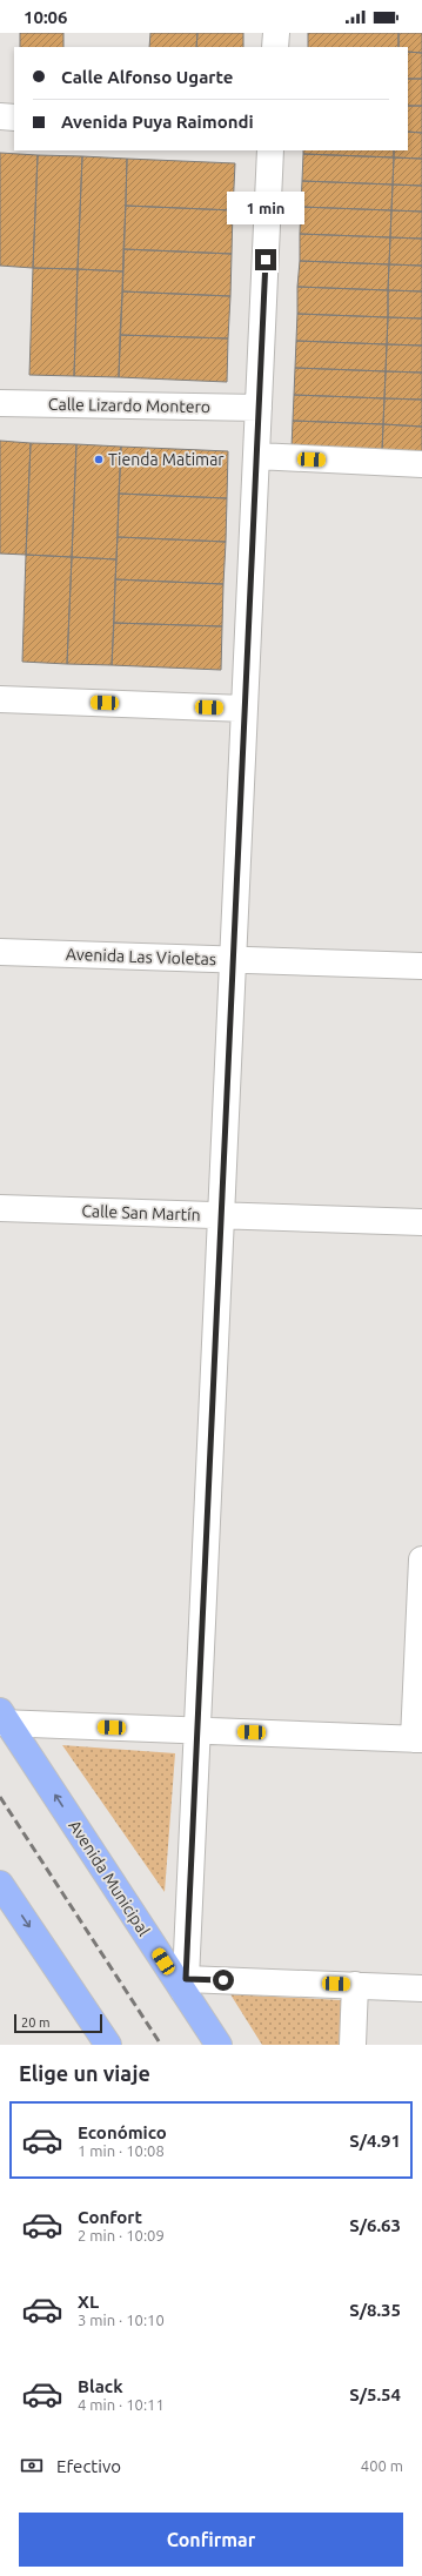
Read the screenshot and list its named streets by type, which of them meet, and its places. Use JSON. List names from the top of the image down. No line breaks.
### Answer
{"streets":{"main road":["Avenida Municipal"],"street":["Calle Lizardo Montero","Avenida Las Violetas","Calle San Martín"]},"places":["Tienda Matimar"],"scale_bar":"20 m","page":{"status":"10:06","banner":["Calle Alfonso Ugarte","Avenida Puya Raimondi"],"bubble":"1 min","scale":"20 m","heading":"Elige un viaje","list":[{"name":"Económico","note":"1 min · 10:08","value":"S/4.91"},{"name":"Confort","note":"2 min · 10:09","value":"S/6.63"},{"name":"XL","note":"3 min · 10:10","value":"S/8.35"},{"name":"Black","note":"4 min · 10:11","value":"S/5.54"}],"pay":["Efectivo","400 m"],"buttons":"Confirmar"}}
